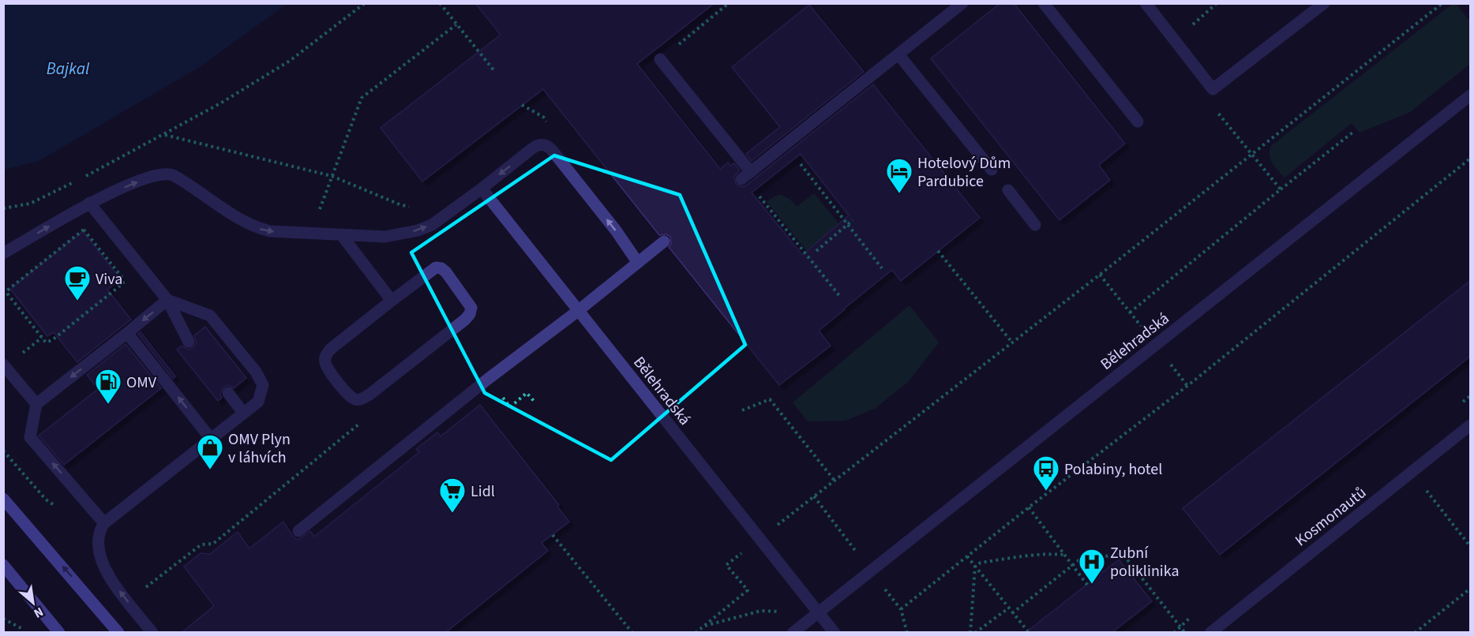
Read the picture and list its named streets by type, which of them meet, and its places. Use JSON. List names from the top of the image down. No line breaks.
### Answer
{"streets":{"street":["Bělehradská","Kosmonautů"]},"water":["Bajkal"],"places":{"hotel":["Hotelový Dům Pardubice"],"cafe":["Viva"],"fuel station":["OMV"],"shop":["OMV Plyn v láhvích"],"bus stop":["Polabiny, hotel"],"supermarket":["Lidl"],"hospital":["Zubní poliklinika"]},"north":"bottom right"}
